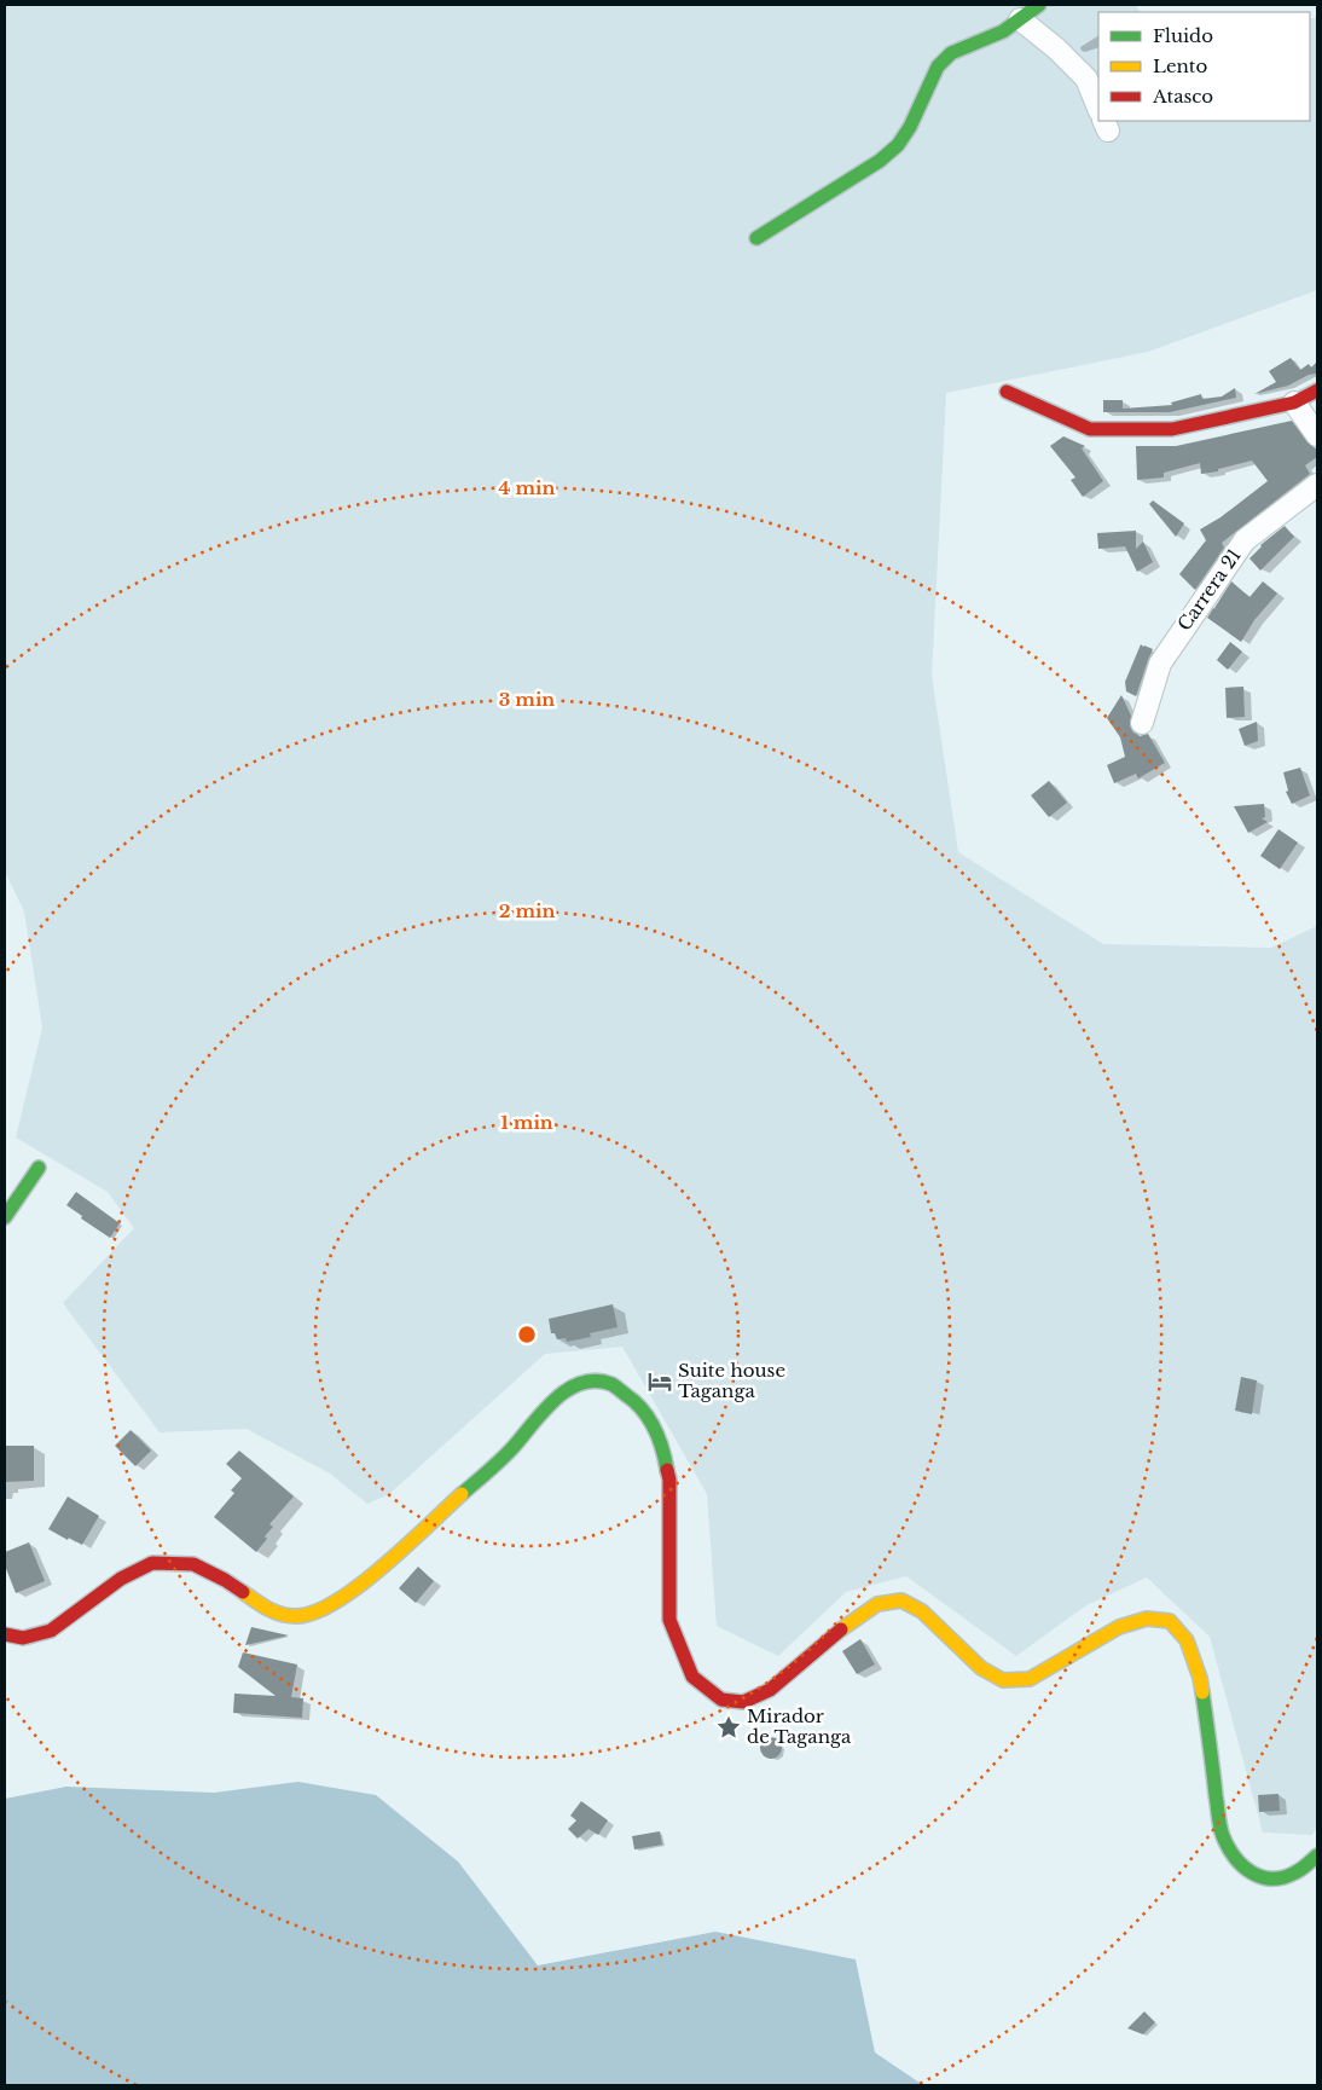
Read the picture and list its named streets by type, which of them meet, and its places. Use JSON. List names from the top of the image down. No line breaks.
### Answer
{"streets":{"street":["Carrera 21"]},"places":{"hotel":["Suite house Taganga"],"place":["Mirador de Taganga"]},"legend":["Fluido","Lento","Atasco"],"rings":["4 min","3 min","2 min","1 min"]}
